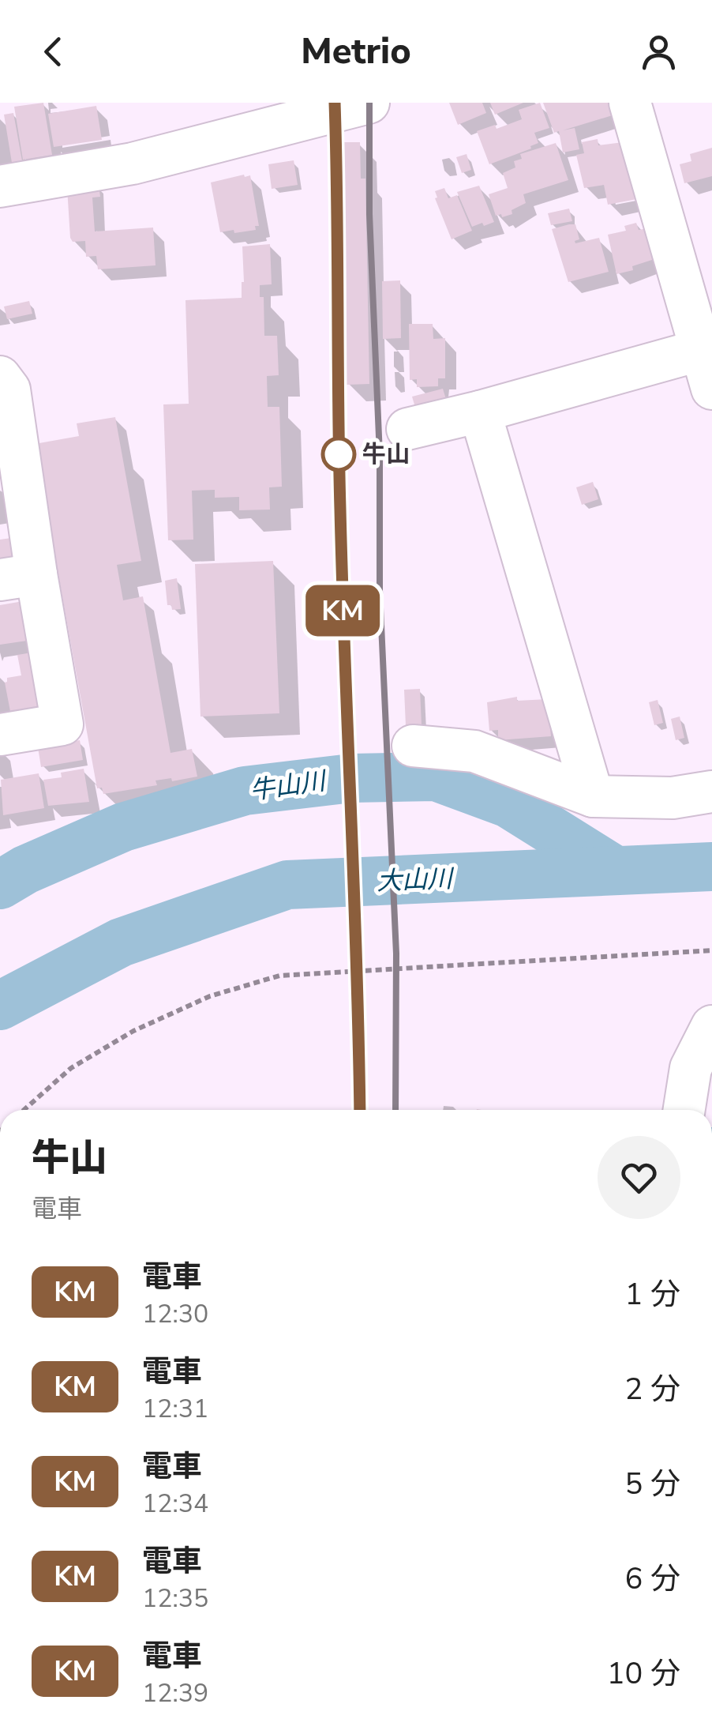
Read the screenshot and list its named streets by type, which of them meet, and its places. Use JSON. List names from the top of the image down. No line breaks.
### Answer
{"water":["牛山川","大山川"],"places":["牛山"],"page":{"header":"Metrio","on_map":"KM","heading":["牛山","電車"],"list":[{"mark":"KM","name":"電車","note":"12:30","value":"1 分"},{"mark":"KM","name":"電車","note":"12:31","value":"2 分"},{"mark":"KM","name":"電車","note":"12:34","value":"5 分"},{"mark":"KM","name":"電車","note":"12:35","value":"6 分"},{"mark":"KM","name":"電車","note":"12:39","value":"10 分"}]}}
